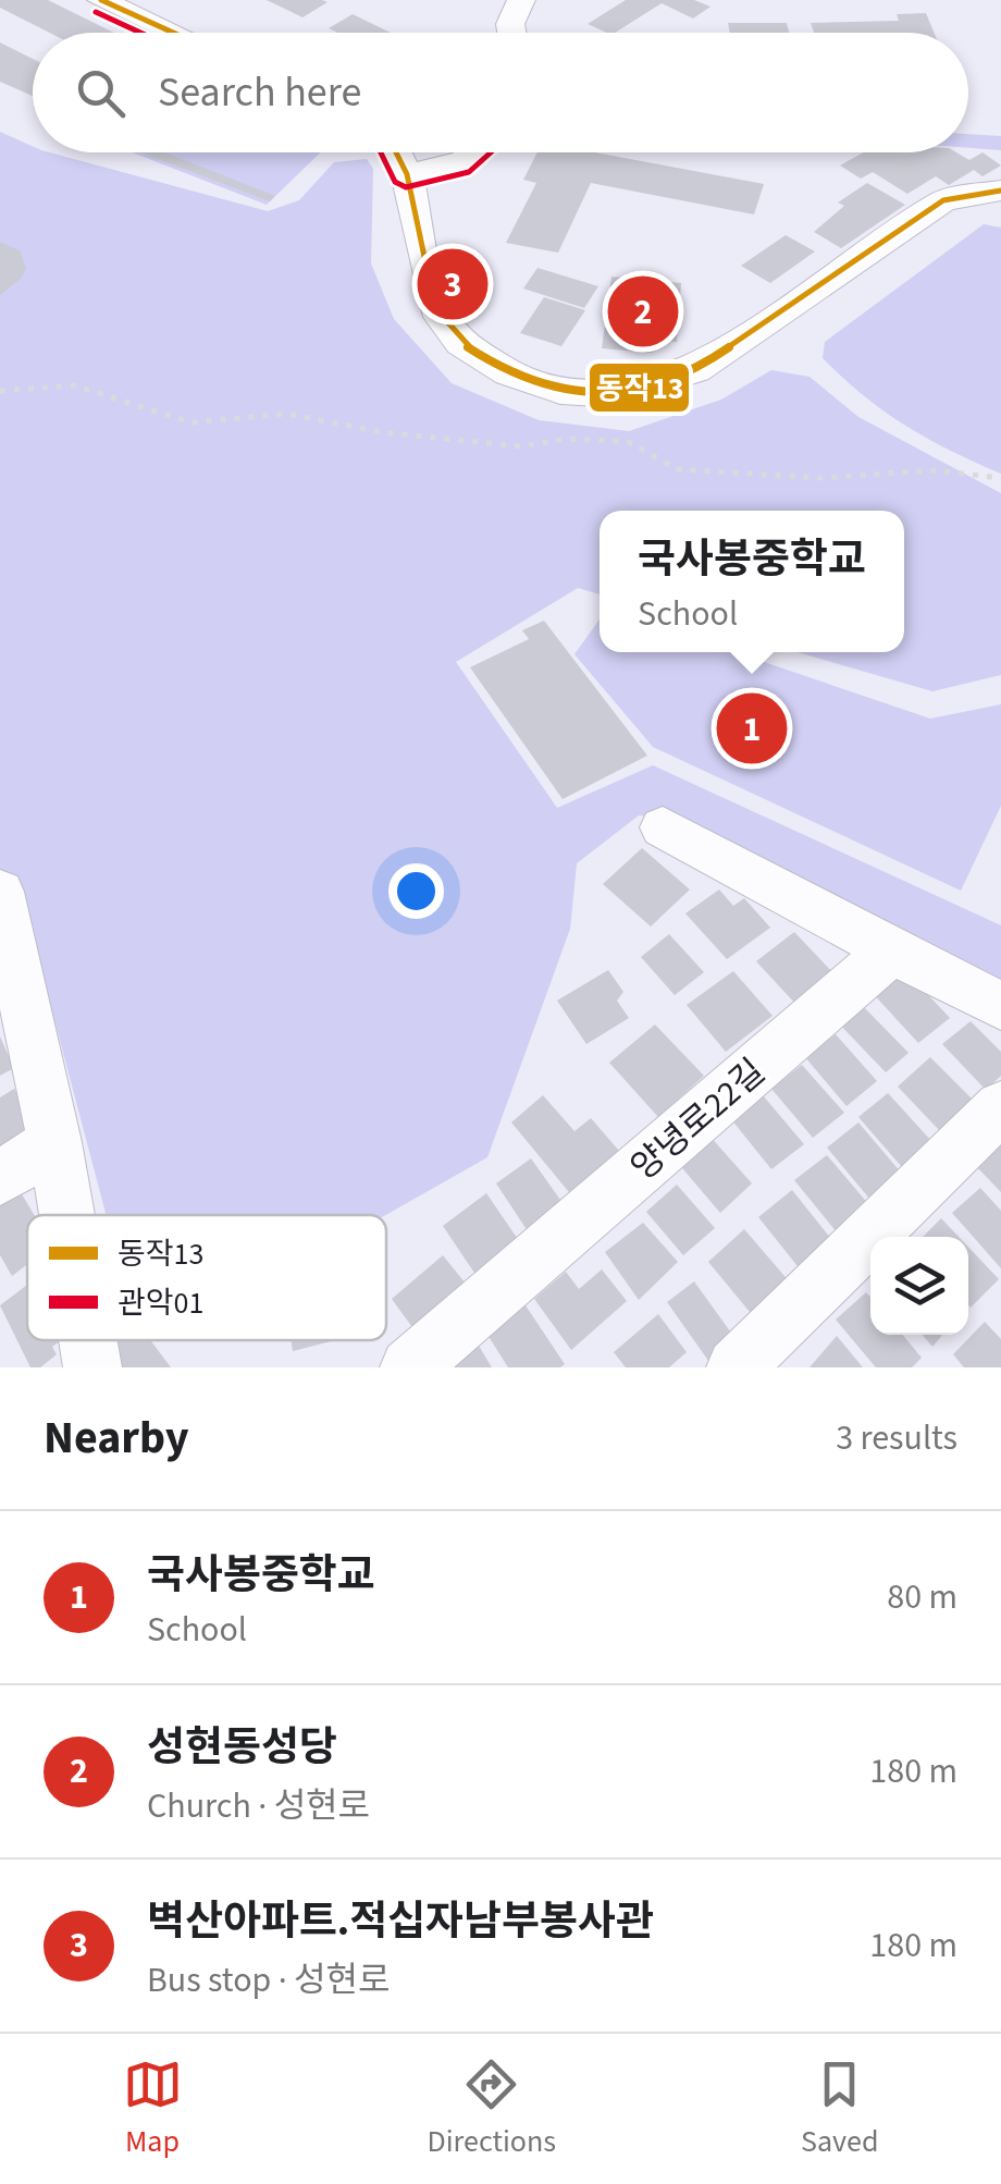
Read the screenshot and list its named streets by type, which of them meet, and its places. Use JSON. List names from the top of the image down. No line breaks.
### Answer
{"streets":{"street":["양녕로22길"]},"lines":["transit line 동작13","transit line 관악01"],"legend":["동작13","관악01"],"page":{"search":"Search here","pins":["3","2","1"],"popup":["국사봉중학교","School"],"heading":["Nearby","3 results"],"list":[{"mark":"1","name":"국사봉중학교","note":"School","value":"80 m"},{"mark":"2","name":"성현동성당","note":"Church · 성현로","value":"180 m"},{"mark":"3","name":"벽산아파트.적십자남부봉사관","note":"Bus stop · 성현로","value":"180 m"}],"nav":["Map","Directions","Saved"]}}
